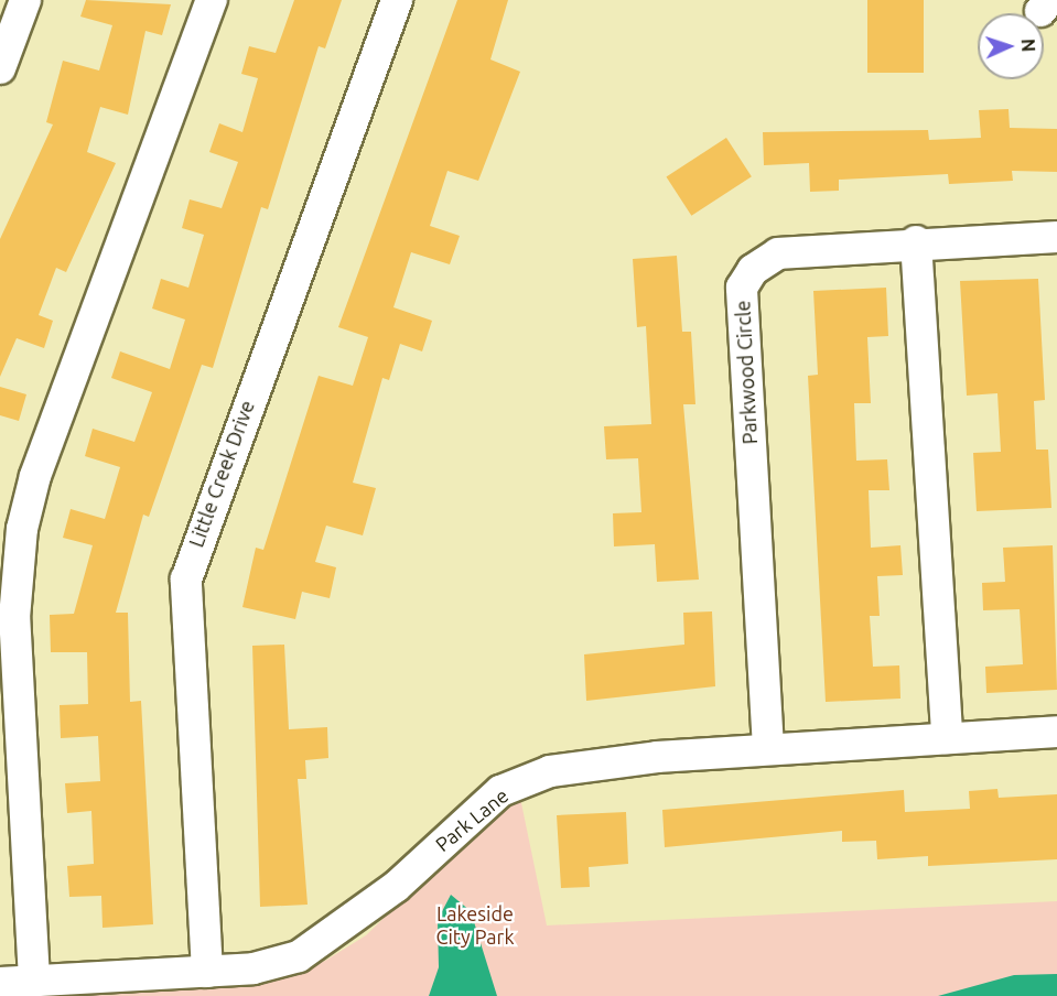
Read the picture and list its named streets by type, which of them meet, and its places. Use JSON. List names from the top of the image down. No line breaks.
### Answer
{"streets":{"street":["Parkwood Circle","Little Creek Drive","Park Lane"]},"crossings":[["Parkwood Circle","Park Lane"],["Little Creek Drive","Park Lane"]],"parks":["Lakeside City Park"],"north":"right"}
